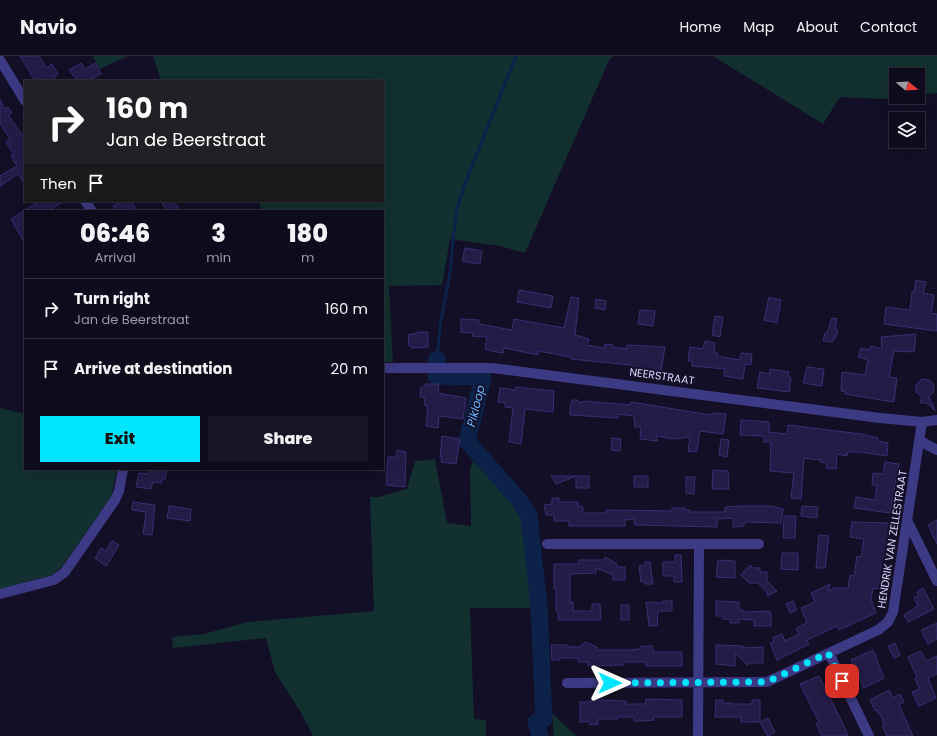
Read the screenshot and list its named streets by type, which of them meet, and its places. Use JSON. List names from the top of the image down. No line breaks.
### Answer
{"streets":{"street":["NEERSTRAAT","HENDRIK VAN ZELLESTRAAT"]},"crossings":[["NEERSTRAAT","HENDRIK VAN ZELLESTRAAT"]],"water":["Pikloop"],"north":"right","page":{"header":"Navio","nav":["Home","Map","About","Contact"],"turn":["160 m","Jan de Beerstraat"],"then":"Then","eta":["06:46","Arrival","3","min","180","m"],"list":[{"name":"Turn right","note":"Jan de Beerstraat","value":"160 m"},{"name":"Arrive at destination","value":"20 m"}],"buttons":["Exit","Share"]}}
